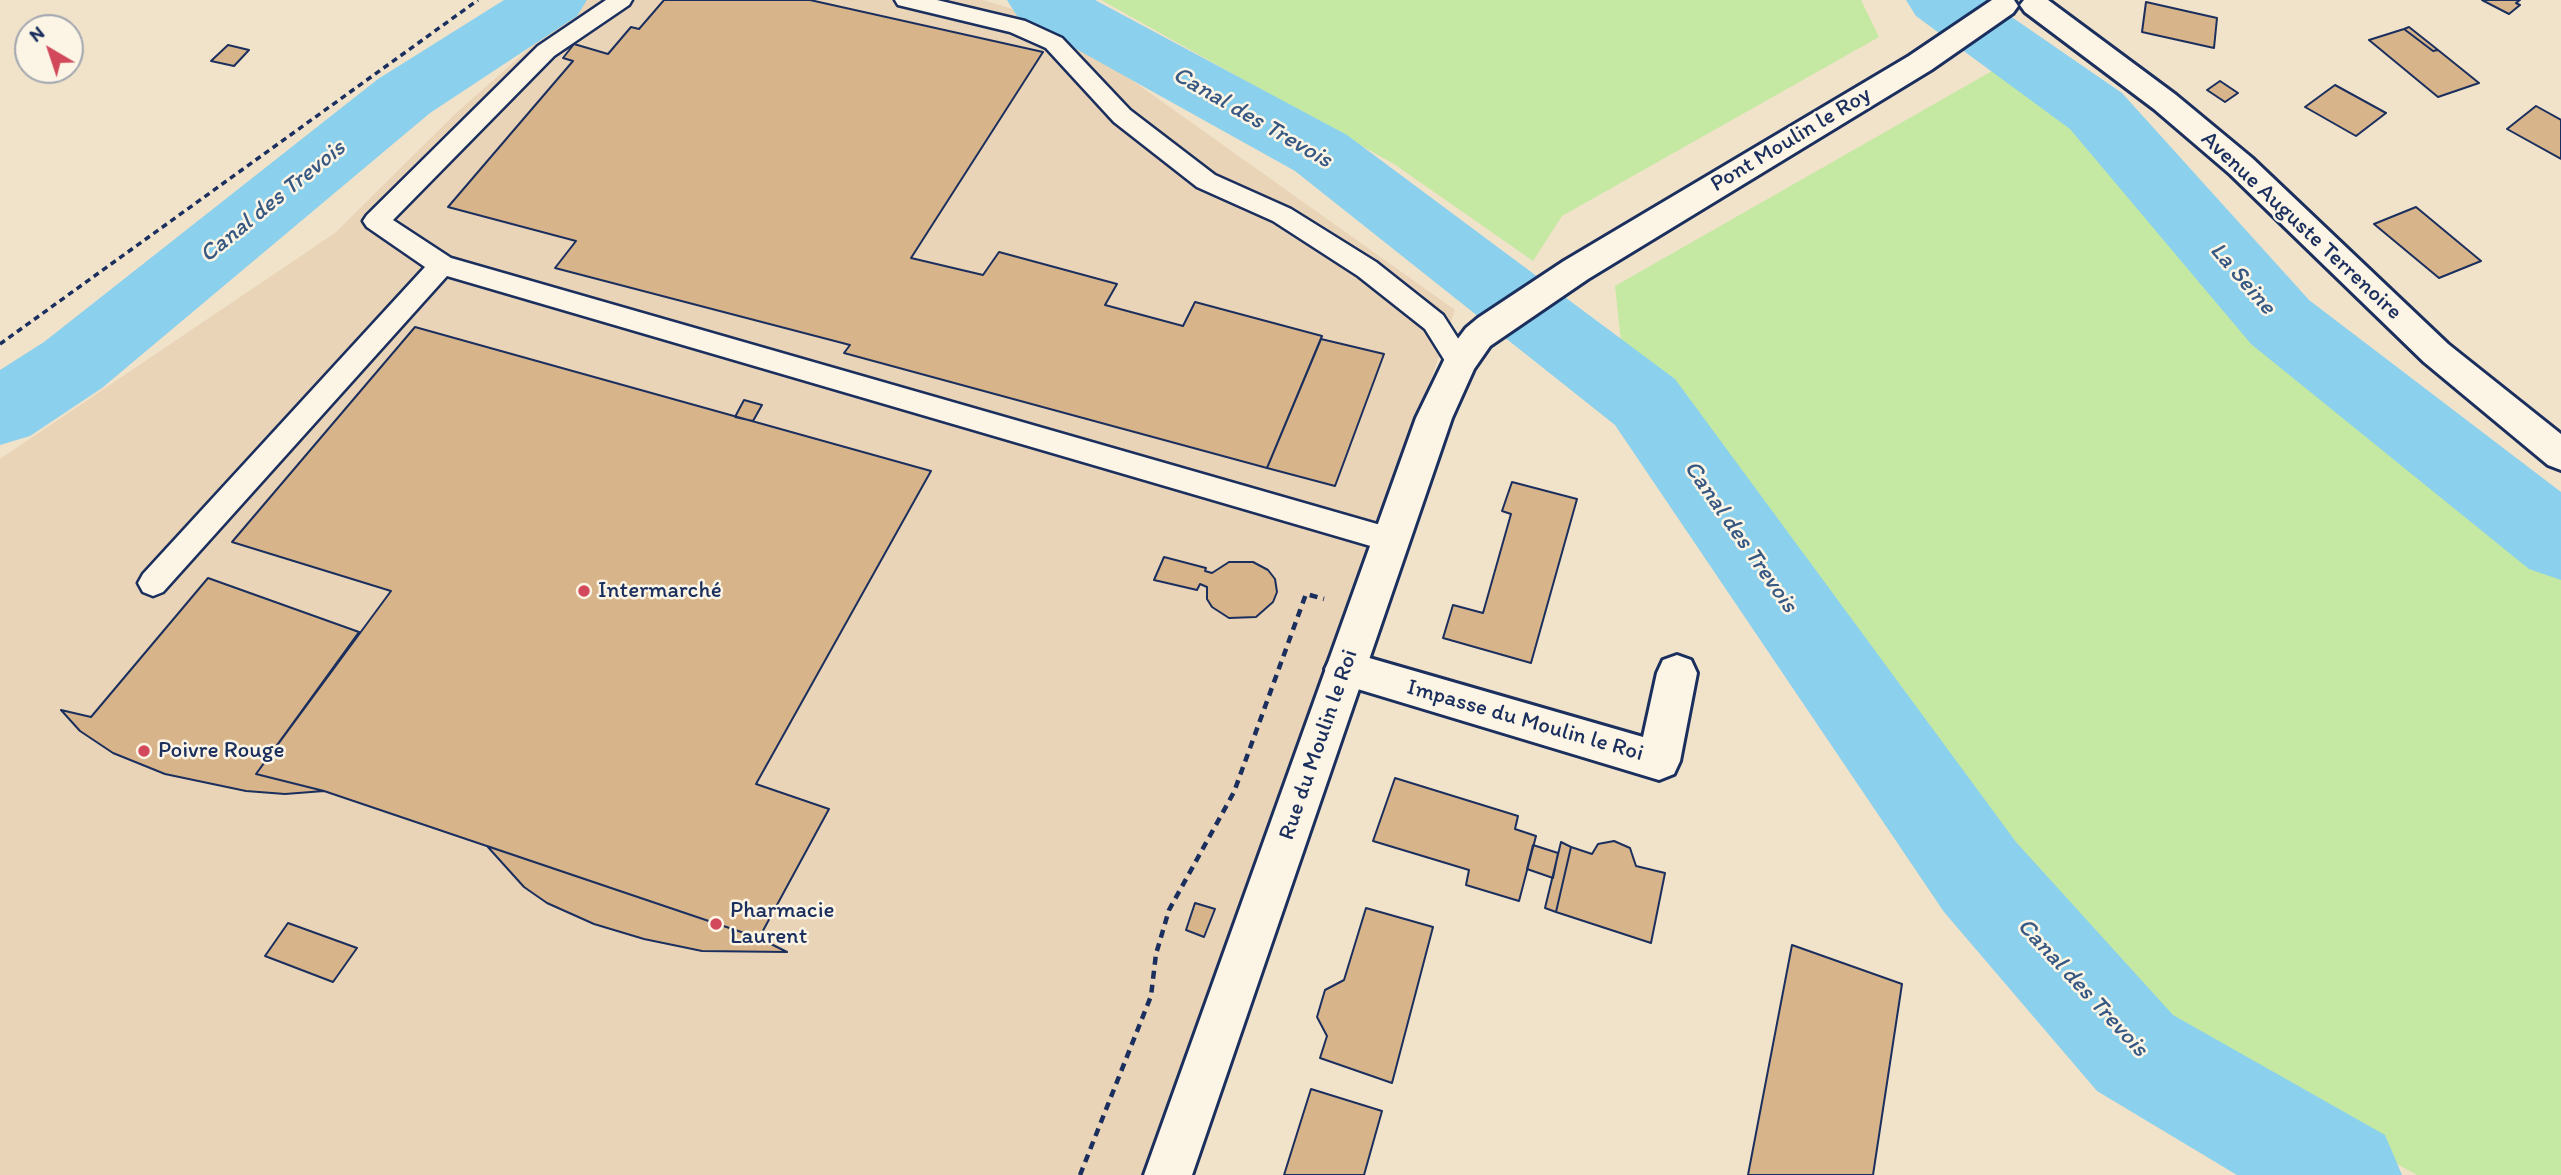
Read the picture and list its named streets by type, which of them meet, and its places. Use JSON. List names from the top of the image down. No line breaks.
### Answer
{"streets":{"street":["Pont Moulin le Roy","Avenue Auguste Terrenoire","Impasse du Moulin le Roi","Rue du Moulin le Roi"]},"crossings":[["Pont Moulin le Roy","Rue du Moulin le Roi"],["Impasse du Moulin le Roi","Rue du Moulin le Roi"]],"water":["Canal des Trevois","La Seine"],"places":["Intermarché","Poivre Rouge","Pharmacie Laurent"],"north":"top left"}
